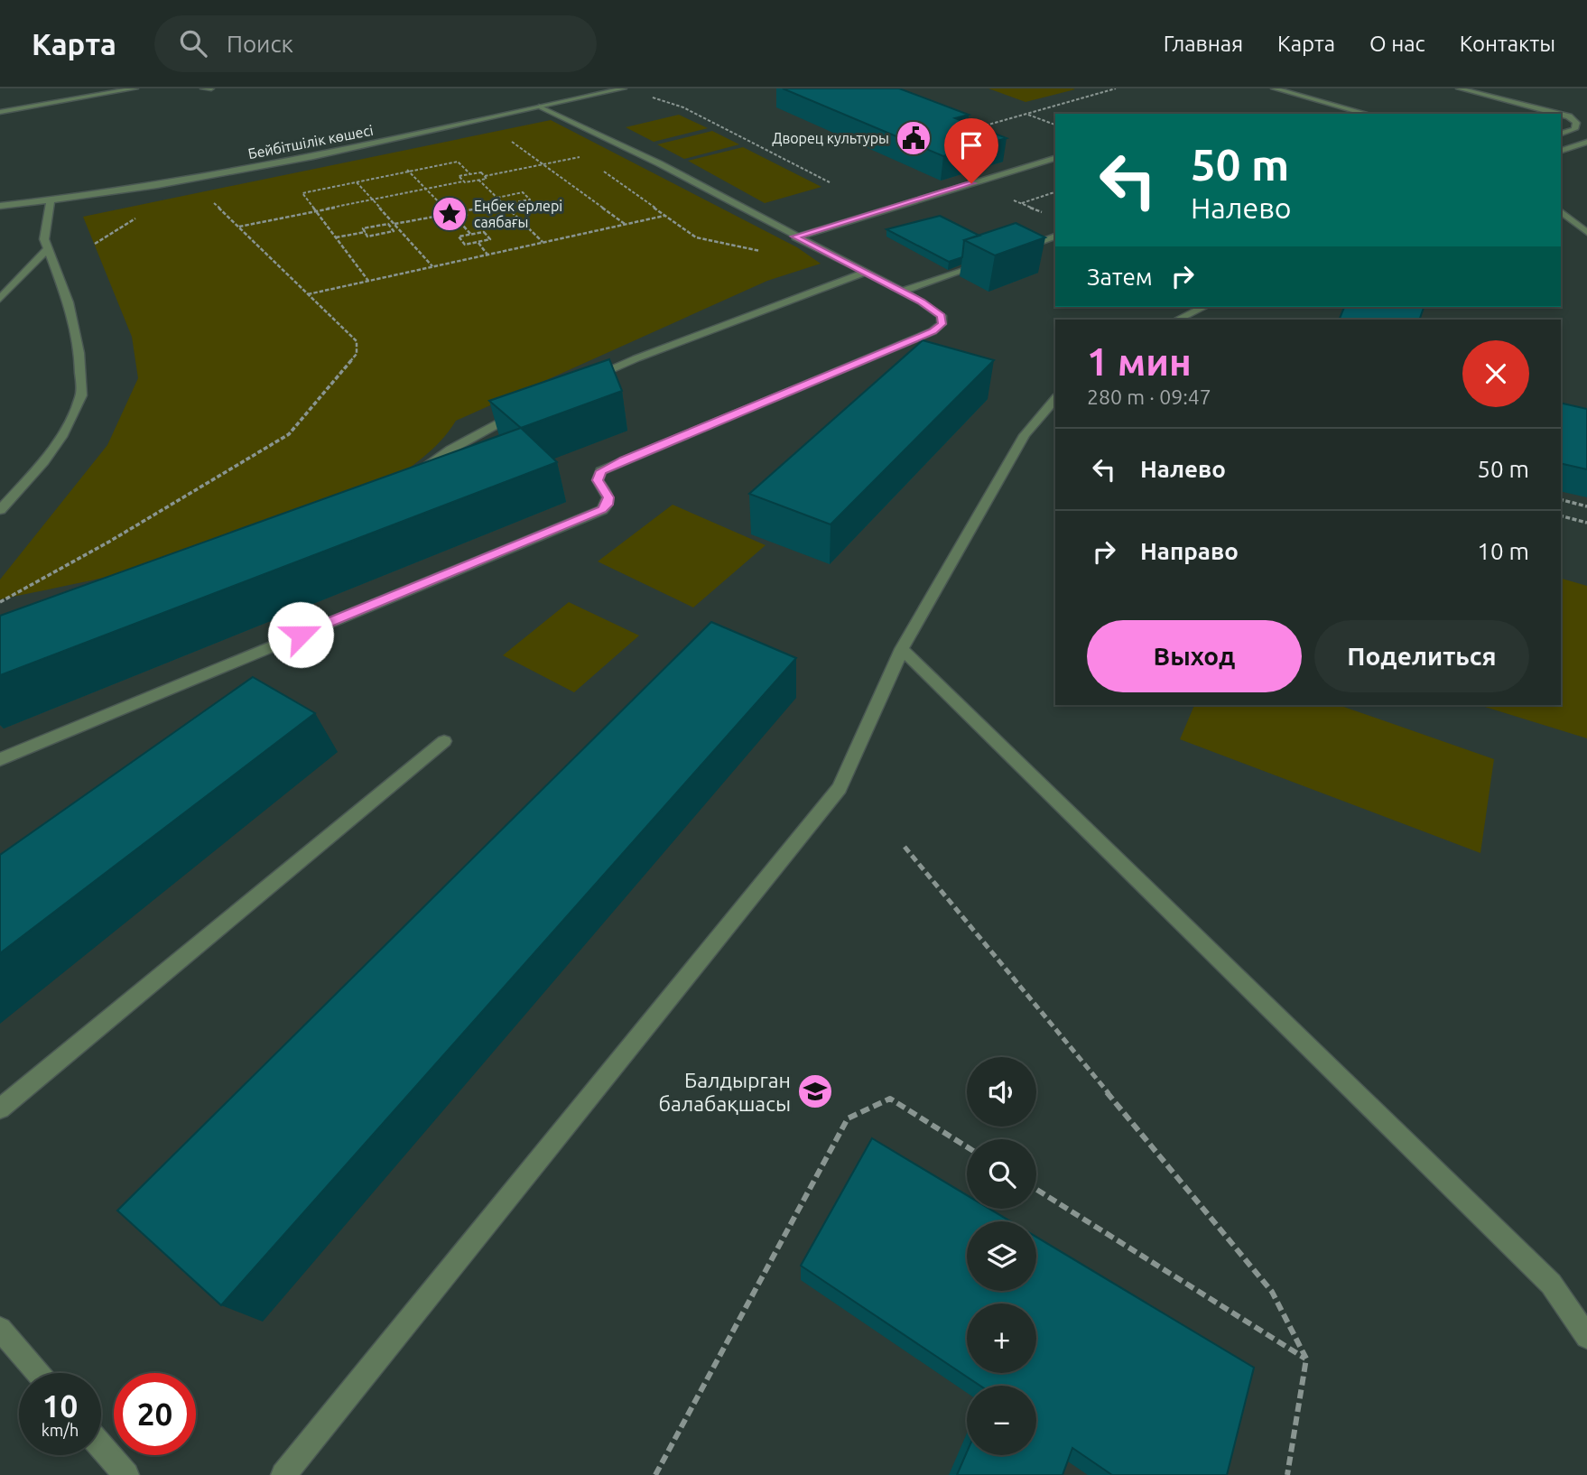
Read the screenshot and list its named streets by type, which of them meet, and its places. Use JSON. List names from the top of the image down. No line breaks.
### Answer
{"streets":{"street":["Бейбітшілік көшесі"]},"places":{"public building":["Дворец культуры"],"place":["Еңбек ерлері саябағы"],"school or university":["Балдырган балабақшасы"]},"page":{"header":"Карта","search":"Поиск","nav":["Главная","Карта","О нас","Контакты"],"turn":["50 m","Налево"],"then":"Затем","heading":["1 мин","280 m · 09:47"],"list":[{"name":"Налево","value":"50 m"},{"name":"Направо","value":"10 m"}],"buttons":["Выход","Поделиться"],"map_buttons":["+","−"],"speed":"10 km/h","limit":"20"}}
